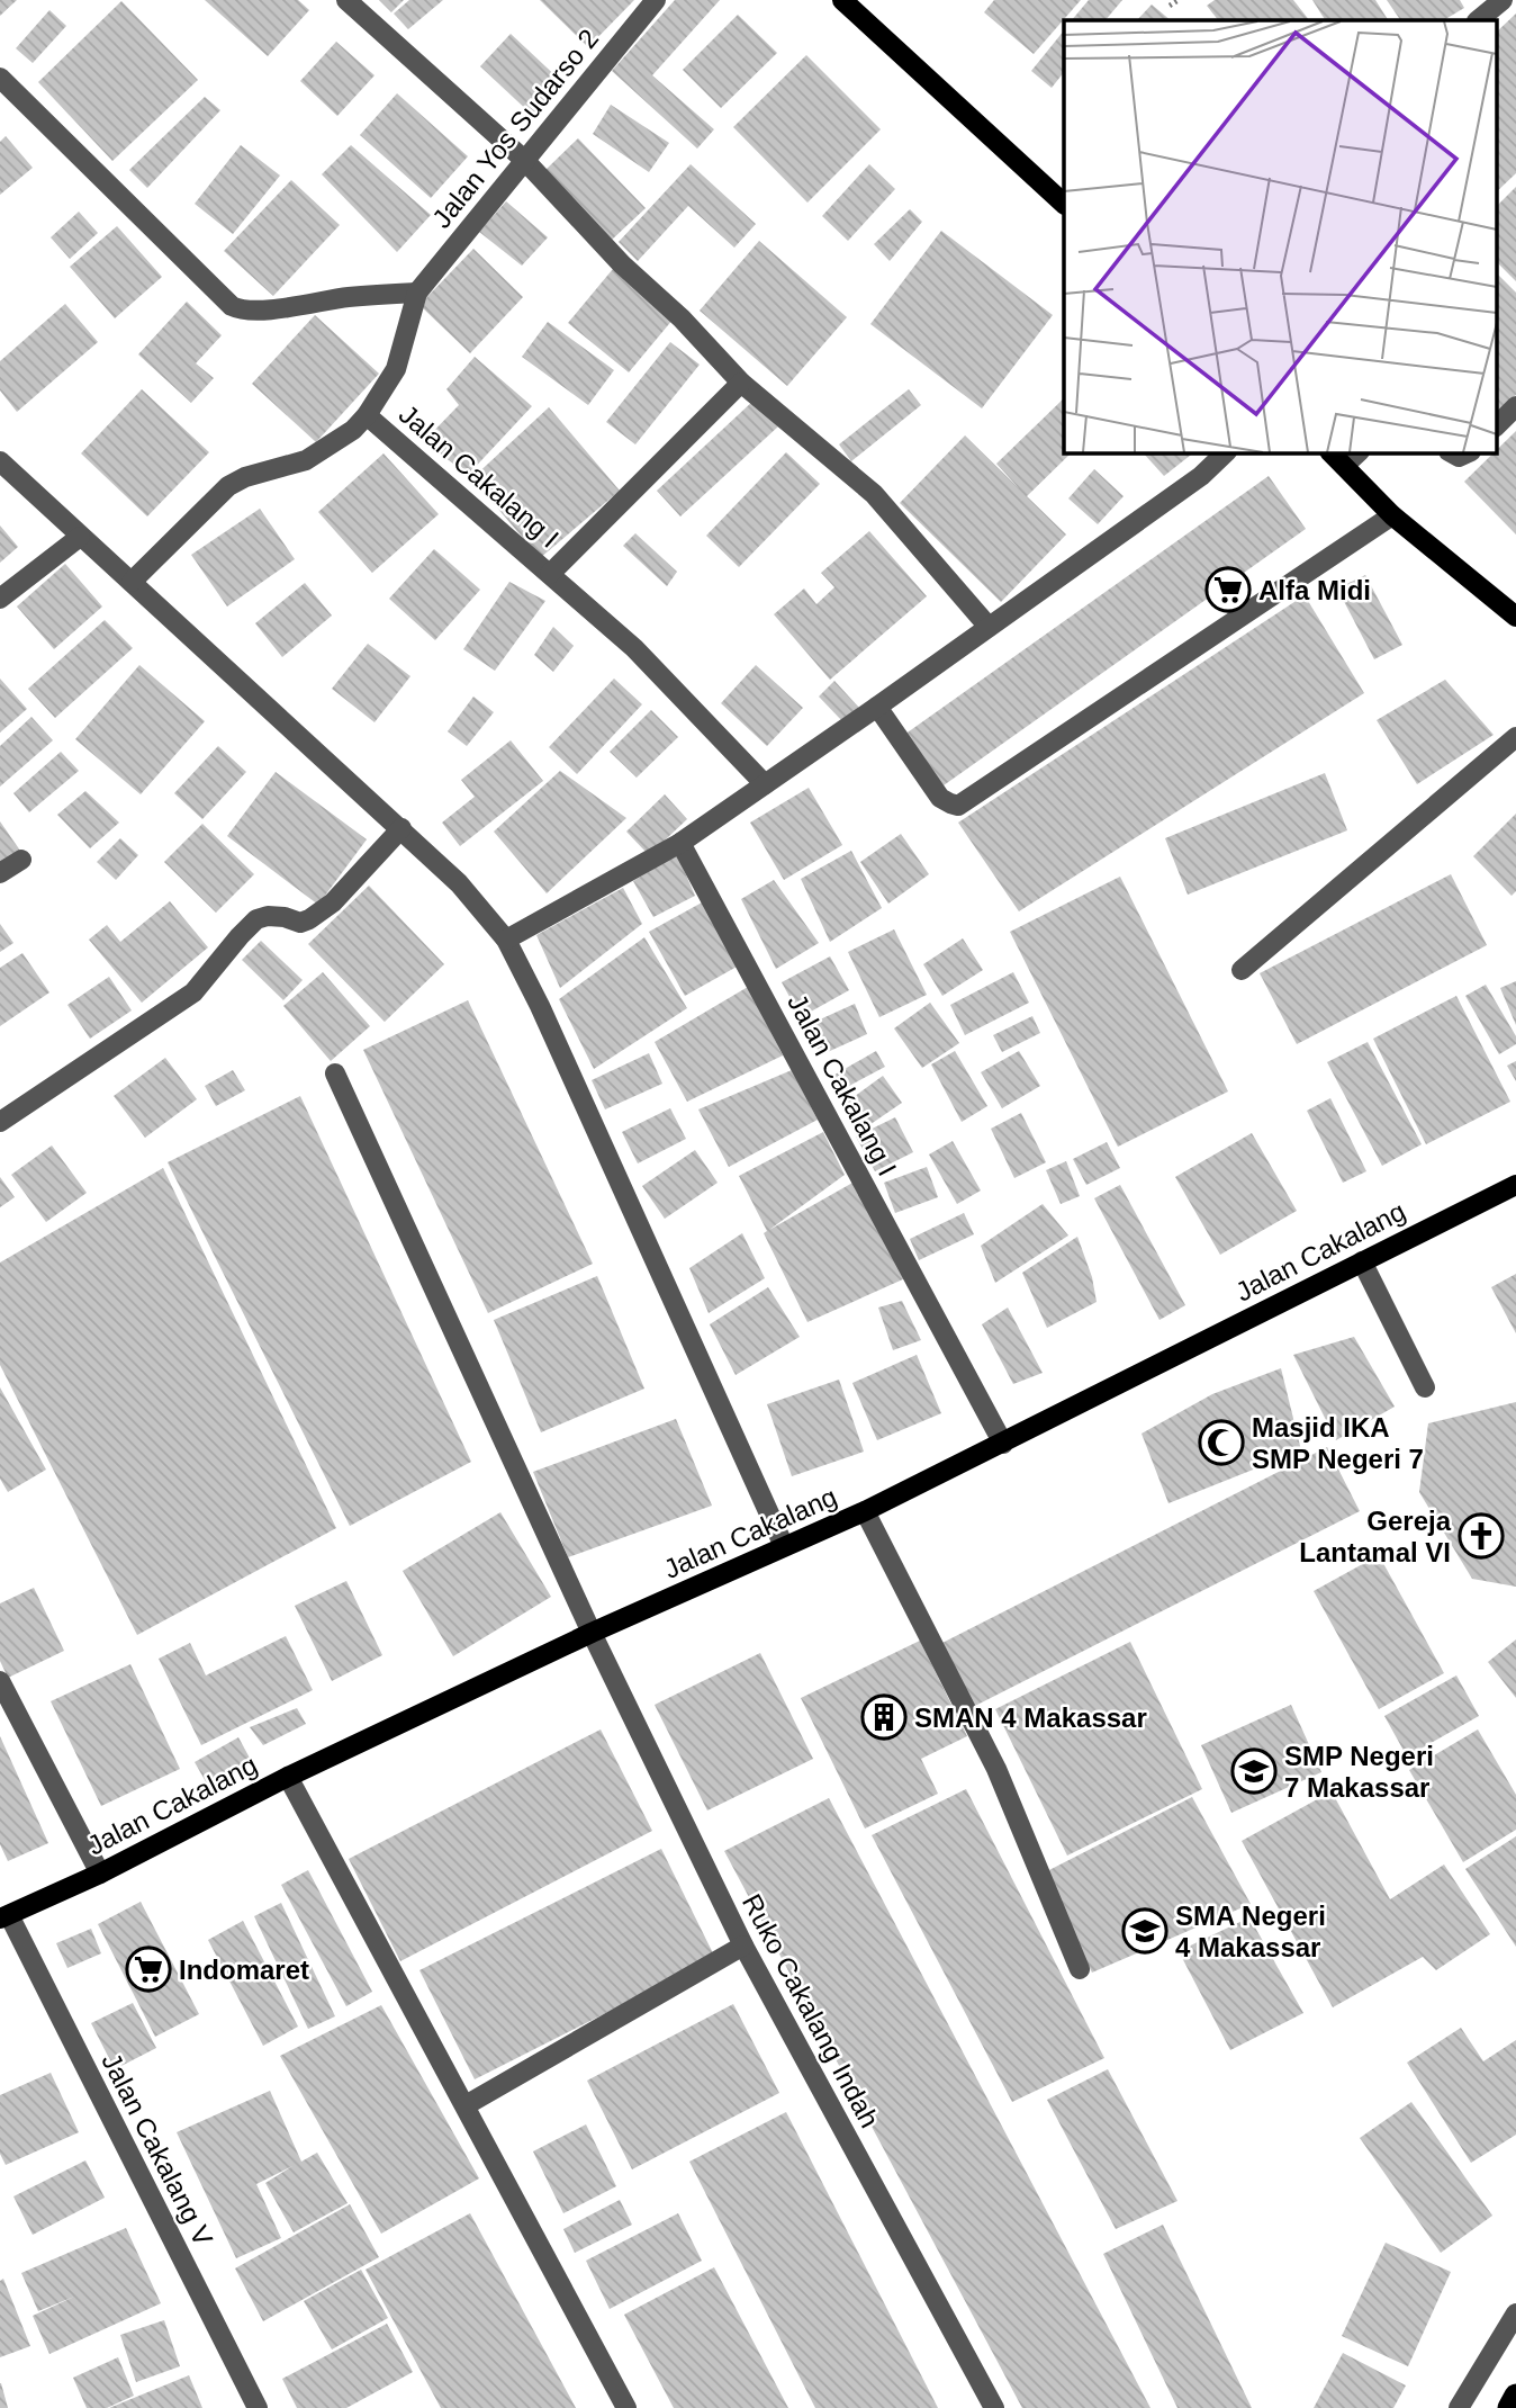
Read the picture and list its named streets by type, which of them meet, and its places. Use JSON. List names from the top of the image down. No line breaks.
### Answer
{"streets":{"main road":["Jalan Cakalang"],"street":["Jalan Yos Sudarso 2","Jalan Cakalang I","Ruko Cakalang Indah","Jalan Cakalang V"]},"crossings":[["Jalan Cakalang I","Jalan Cakalang"],["Jalan Cakalang","Ruko Cakalang Indah"],["Jalan Cakalang","Jalan Cakalang V"]],"places":{"supermarket":["Alfa Midi","Indomaret"],"mosque":["Masjid IKA SMP Negeri 7"],"church":["Gereja Lantamal VI"],"building":["SMAN 4 Makassar"],"school or university":["SMP Negeri 7 Makassar","SMA Negeri 4 Makassar"]}}
